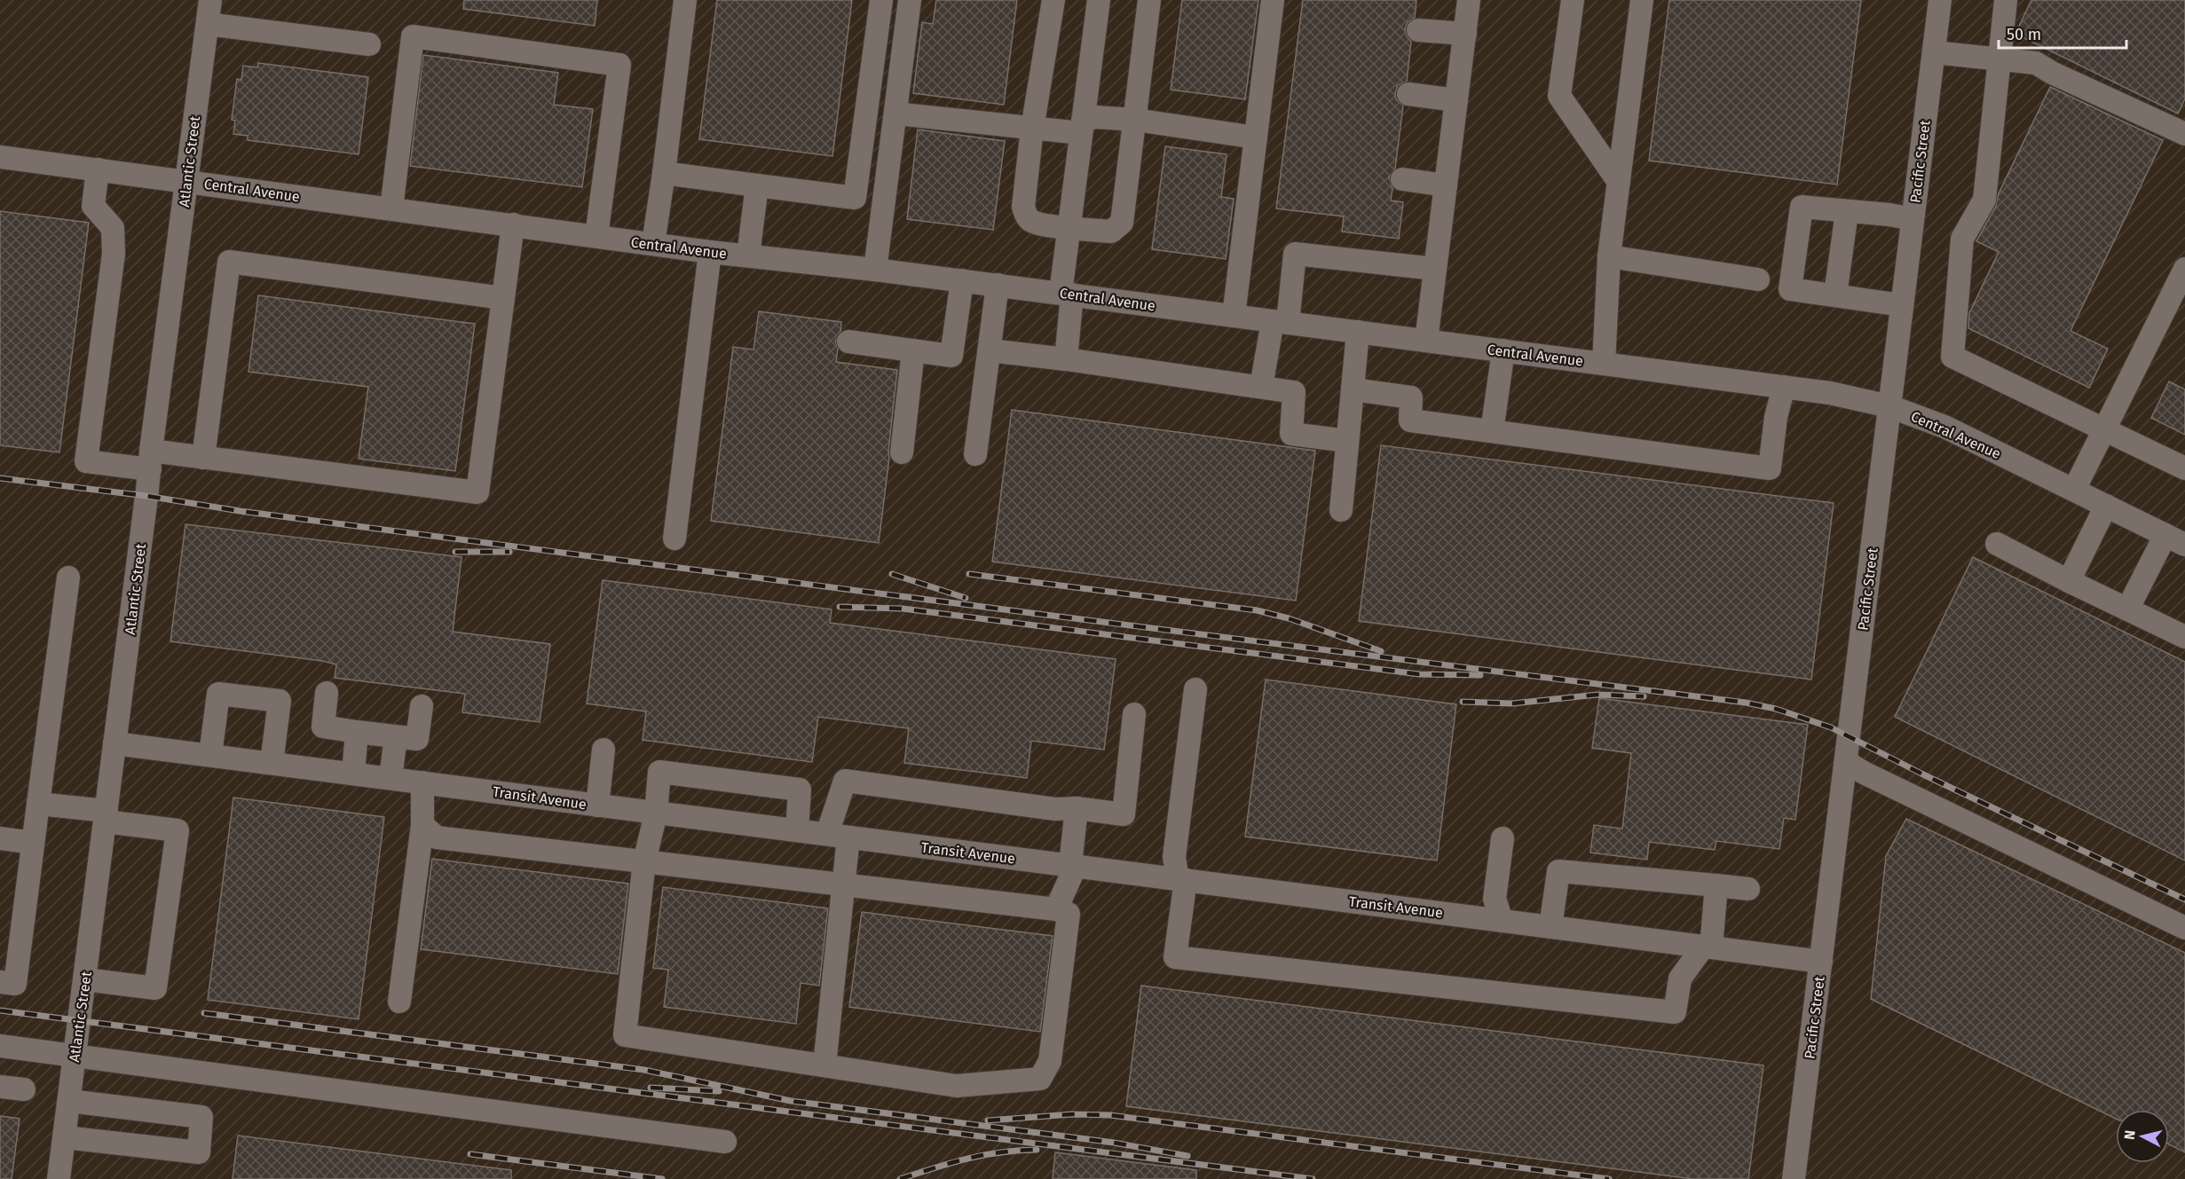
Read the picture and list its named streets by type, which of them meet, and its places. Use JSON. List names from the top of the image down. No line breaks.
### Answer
{"streets":{"street":["Atlantic Street","Pacific Street","Central Avenue","Transit Avenue"]},"crossings":[["Atlantic Street","Central Avenue"],["Atlantic Street","Transit Avenue"],["Pacific Street","Central Avenue"],["Pacific Street","Transit Avenue"]],"scale_bar":"50 m","north":"left"}
